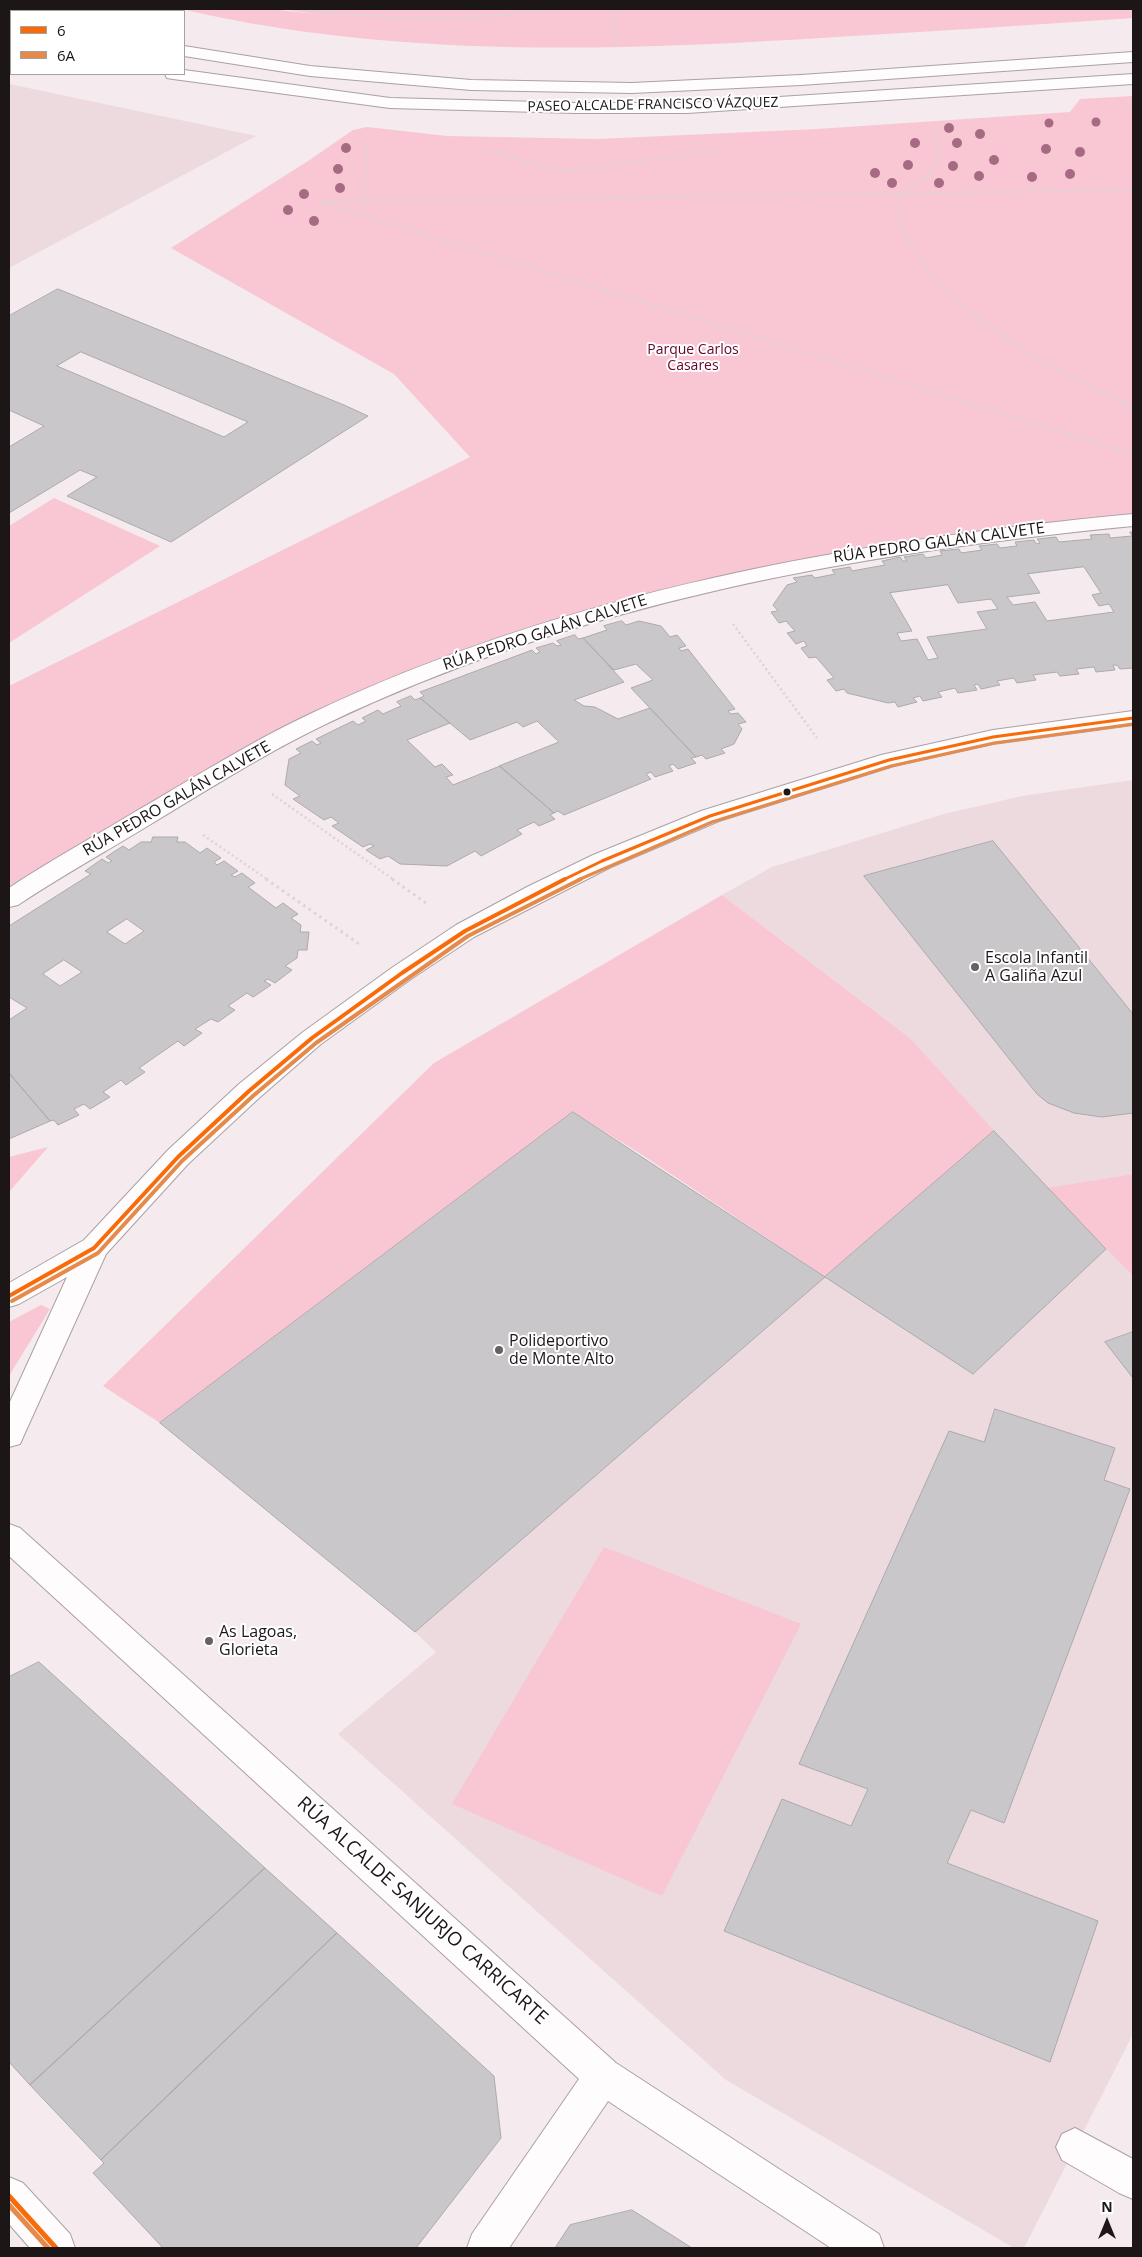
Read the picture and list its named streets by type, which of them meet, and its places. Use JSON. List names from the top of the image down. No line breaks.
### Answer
{"streets":{"street":["PASEO ALCALDE FRANCISCO VÁZQUEZ","RÚA PEDRO GALÁN CALVETE","RÚA ALCALDE SANJURJO CARRICARTE"]},"parks":["Parque Carlos Casares"],"places":["Escola Infantil A Galiña Azul","Polideportivo de Monte Alto","As Lagoas, Glorieta"],"lines":["transit line 6","transit line 6A"],"legend":["6","6A"],"north":"top"}
